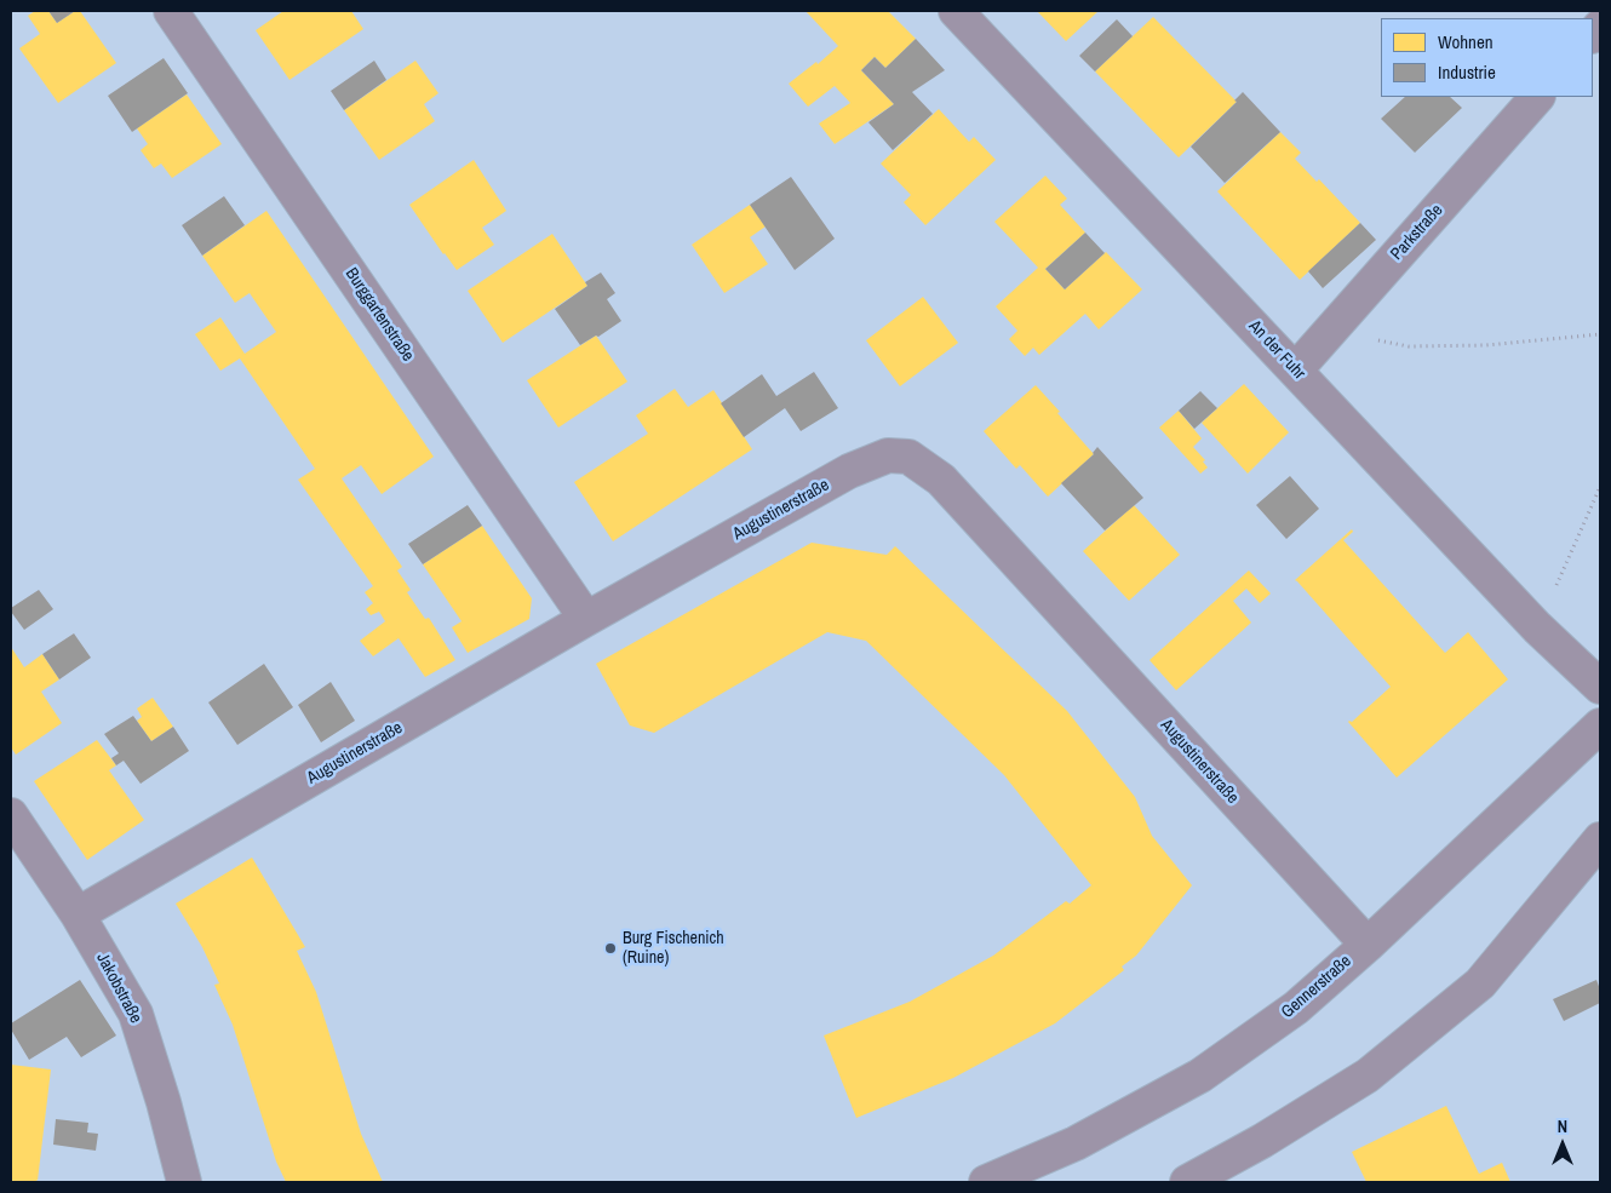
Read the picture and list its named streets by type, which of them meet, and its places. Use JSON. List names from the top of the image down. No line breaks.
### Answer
{"streets":{"street":["Parkstraße","Burggartenstraße","An der Fuhr","Augustinerstraße","Gennerstraße","Jakobstraße"]},"crossings":[["Parkstraße","An der Fuhr"],["Burggartenstraße","Augustinerstraße"],["Augustinerstraße","Gennerstraße"],["Augustinerstraße","Jakobstraße"]],"places":["Burg Fischenich (Ruine)"],"legend":["Wohnen","Industrie"],"north":"top"}
